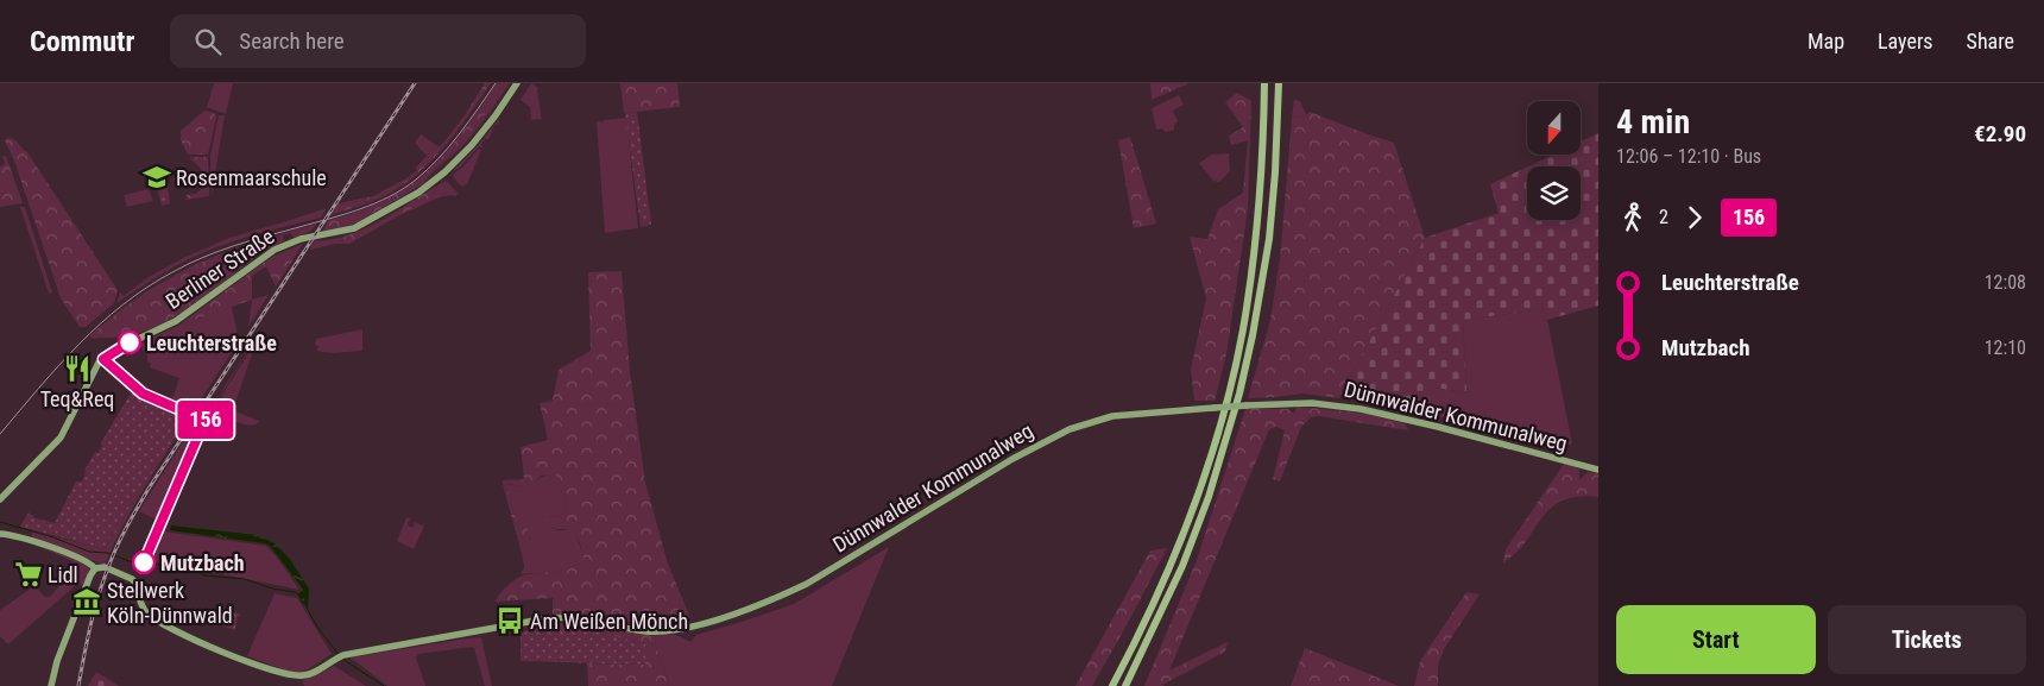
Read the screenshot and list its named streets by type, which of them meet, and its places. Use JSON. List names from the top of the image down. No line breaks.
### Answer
{"streets":{"main road":["Berliner Straße","Dünnwalder Kommunalweg"]},"places":{"school or university":["Rosenmaarschule"],"other":["Leuchterstraße","Mutzbach"],"restaurant":["Teq&Req"],"supermarket":["Lidl"],"museum":["Stellwerk Köln-Dünnwald"],"bus stop":["Am Weißen Mönch"]},"lines":["bus line 156"],"north":"bottom","page":{"header":"Commutr","search":"Search here","nav":["Map","Layers","Share"],"on_map":"156","heading":["4 min","12:06 – 12:10 · Bus","€2.90"],"legs":["2","156"],"list":[{"name":"Leuchterstraße","value":"12:08"},{"name":"Mutzbach","value":"12:10"}],"buttons":["Start","Tickets"]}}
